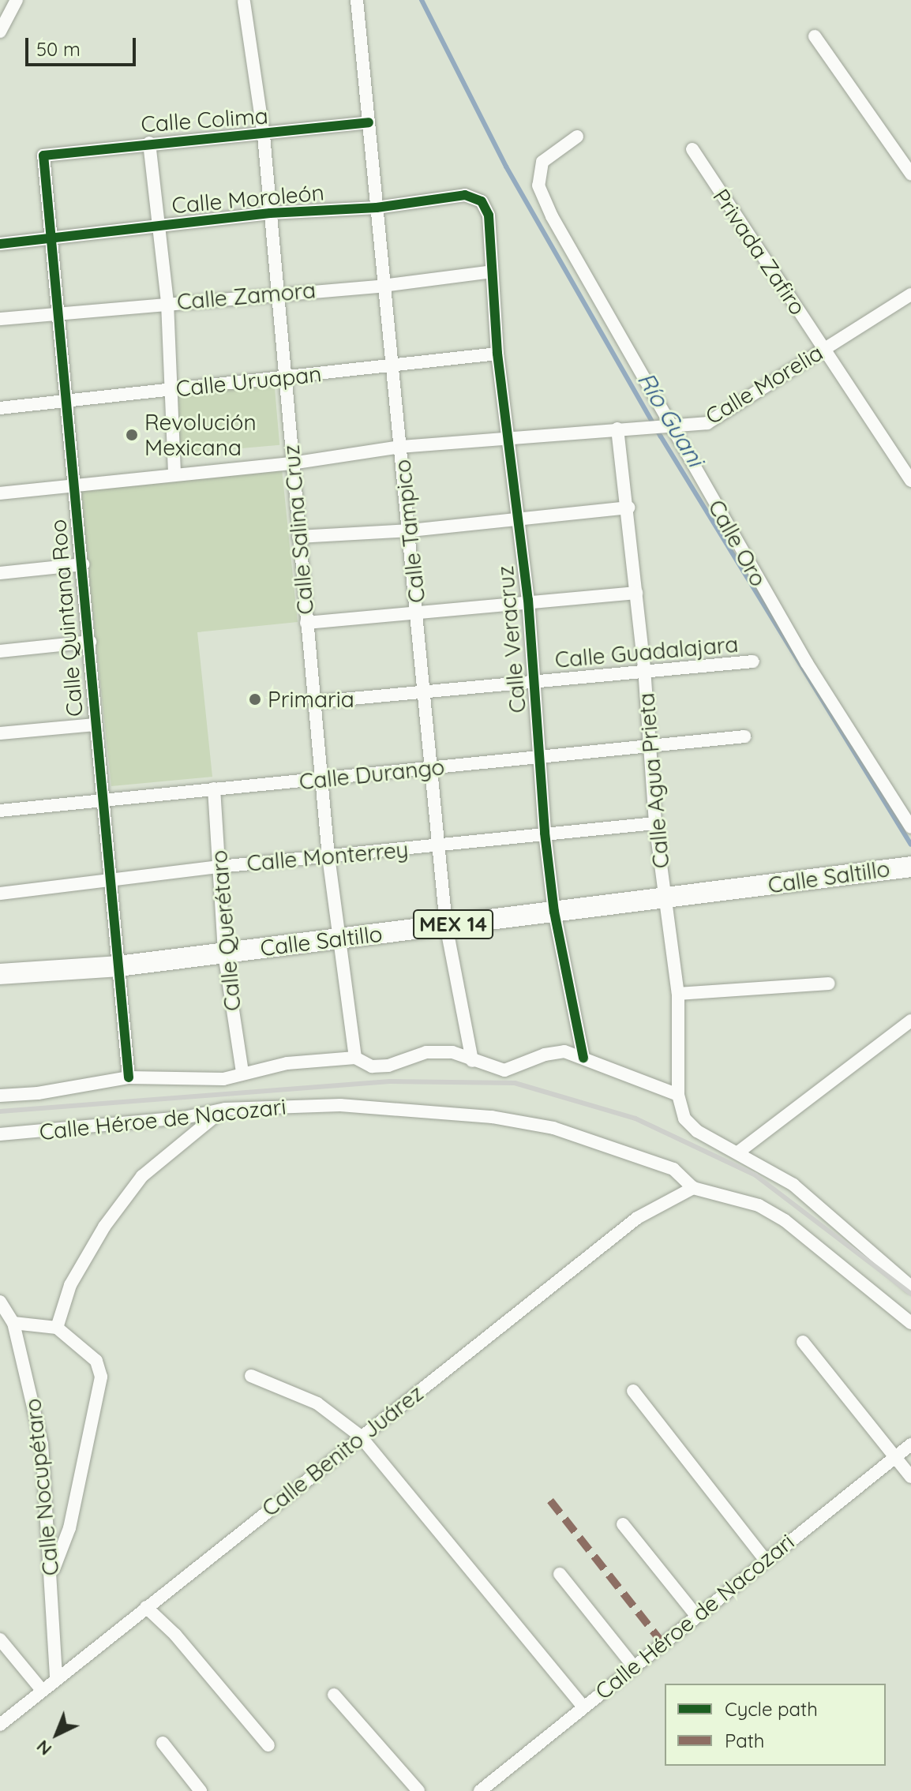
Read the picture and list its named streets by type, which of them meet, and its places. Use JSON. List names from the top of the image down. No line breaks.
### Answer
{"streets":{"main road":["Calle Saltillo","MEX 14"],"street":["Calle Colima","Calle Moroleón","Privada Zafiro","Calle Zamora","Calle Uruapan","Calle Morelia","Calle Salina Cruz","Calle Tampico","Calle Oro","Calle Quintana Roo","Calle Veracruz","Calle Guadalajara","Calle Durango","Calle Agua Prieta","Calle Monterrey","Calle Querétaro","Calle Héroe de Nacozari","Calle Benito Juárez","Calle Nocupétaro"]},"crossings":[["Calle Colima","Calle Salina Cruz"],["Calle Colima","Calle Tampico"],["Calle Colima","Calle Quintana Roo"],["Calle Moroleón","Calle Salina Cruz"],["Calle Moroleón","Calle Tampico"],["Calle Moroleón","Calle Quintana Roo"],["Calle Moroleón","Calle Veracruz"],["Privada Zafiro","Calle Morelia"],["Calle Zamora","Calle Salina Cruz"],["Calle Zamora","Calle Tampico"],["Calle Zamora","Calle Quintana Roo"],["Calle Zamora","Calle Veracruz"],["Calle Uruapan","Calle Salina Cruz"],["Calle Uruapan","Calle Tampico"],["Calle Uruapan","Calle Quintana Roo"],["Calle Uruapan","Calle Veracruz"],["Calle Morelia","Calle Salina Cruz"],["Calle Morelia","Calle Tampico"],["Calle Morelia","Calle Oro"],["Calle Morelia","Calle Quintana Roo"],["Calle Morelia","Calle Veracruz"],["Calle Morelia","Calle Agua Prieta"],["Calle Salina Cruz","Calle Guadalajara"],["Calle Salina Cruz","Calle Durango"],["Calle Salina Cruz","Calle Monterrey"],["Calle Salina Cruz","Calle Saltillo"],["Calle Tampico","Calle Guadalajara"],["Calle Tampico","Calle Durango"],["Calle Tampico","Calle Monterrey"],["Calle Tampico","Calle Saltillo"],["Calle Quintana Roo","Calle Durango"],["Calle Quintana Roo","Calle Monterrey"],["Calle Quintana Roo","Calle Saltillo"],["Calle Veracruz","Calle Guadalajara"],["Calle Veracruz","Calle Durango"],["Calle Veracruz","Calle Monterrey"],["Calle Veracruz","Calle Saltillo"],["Calle Guadalajara","Calle Agua Prieta"],["Calle Durango","Calle Agua Prieta"],["Calle Durango","Calle Querétaro"],["Calle Agua Prieta","Calle Monterrey"],["Calle Agua Prieta","Calle Saltillo"],["Calle Monterrey","Calle Querétaro"],["Calle Saltillo","Calle Querétaro"],["Calle Héroe de Nacozari","Calle Benito Juárez"],["Calle Benito Juárez","Calle Nocupétaro"]],"water":["Río Guani"],"places":["Revolución Mexicana","Primaria"],"legend":["Cycle path","Path"],"scale_bar":"50 m","north":"bottom left"}
